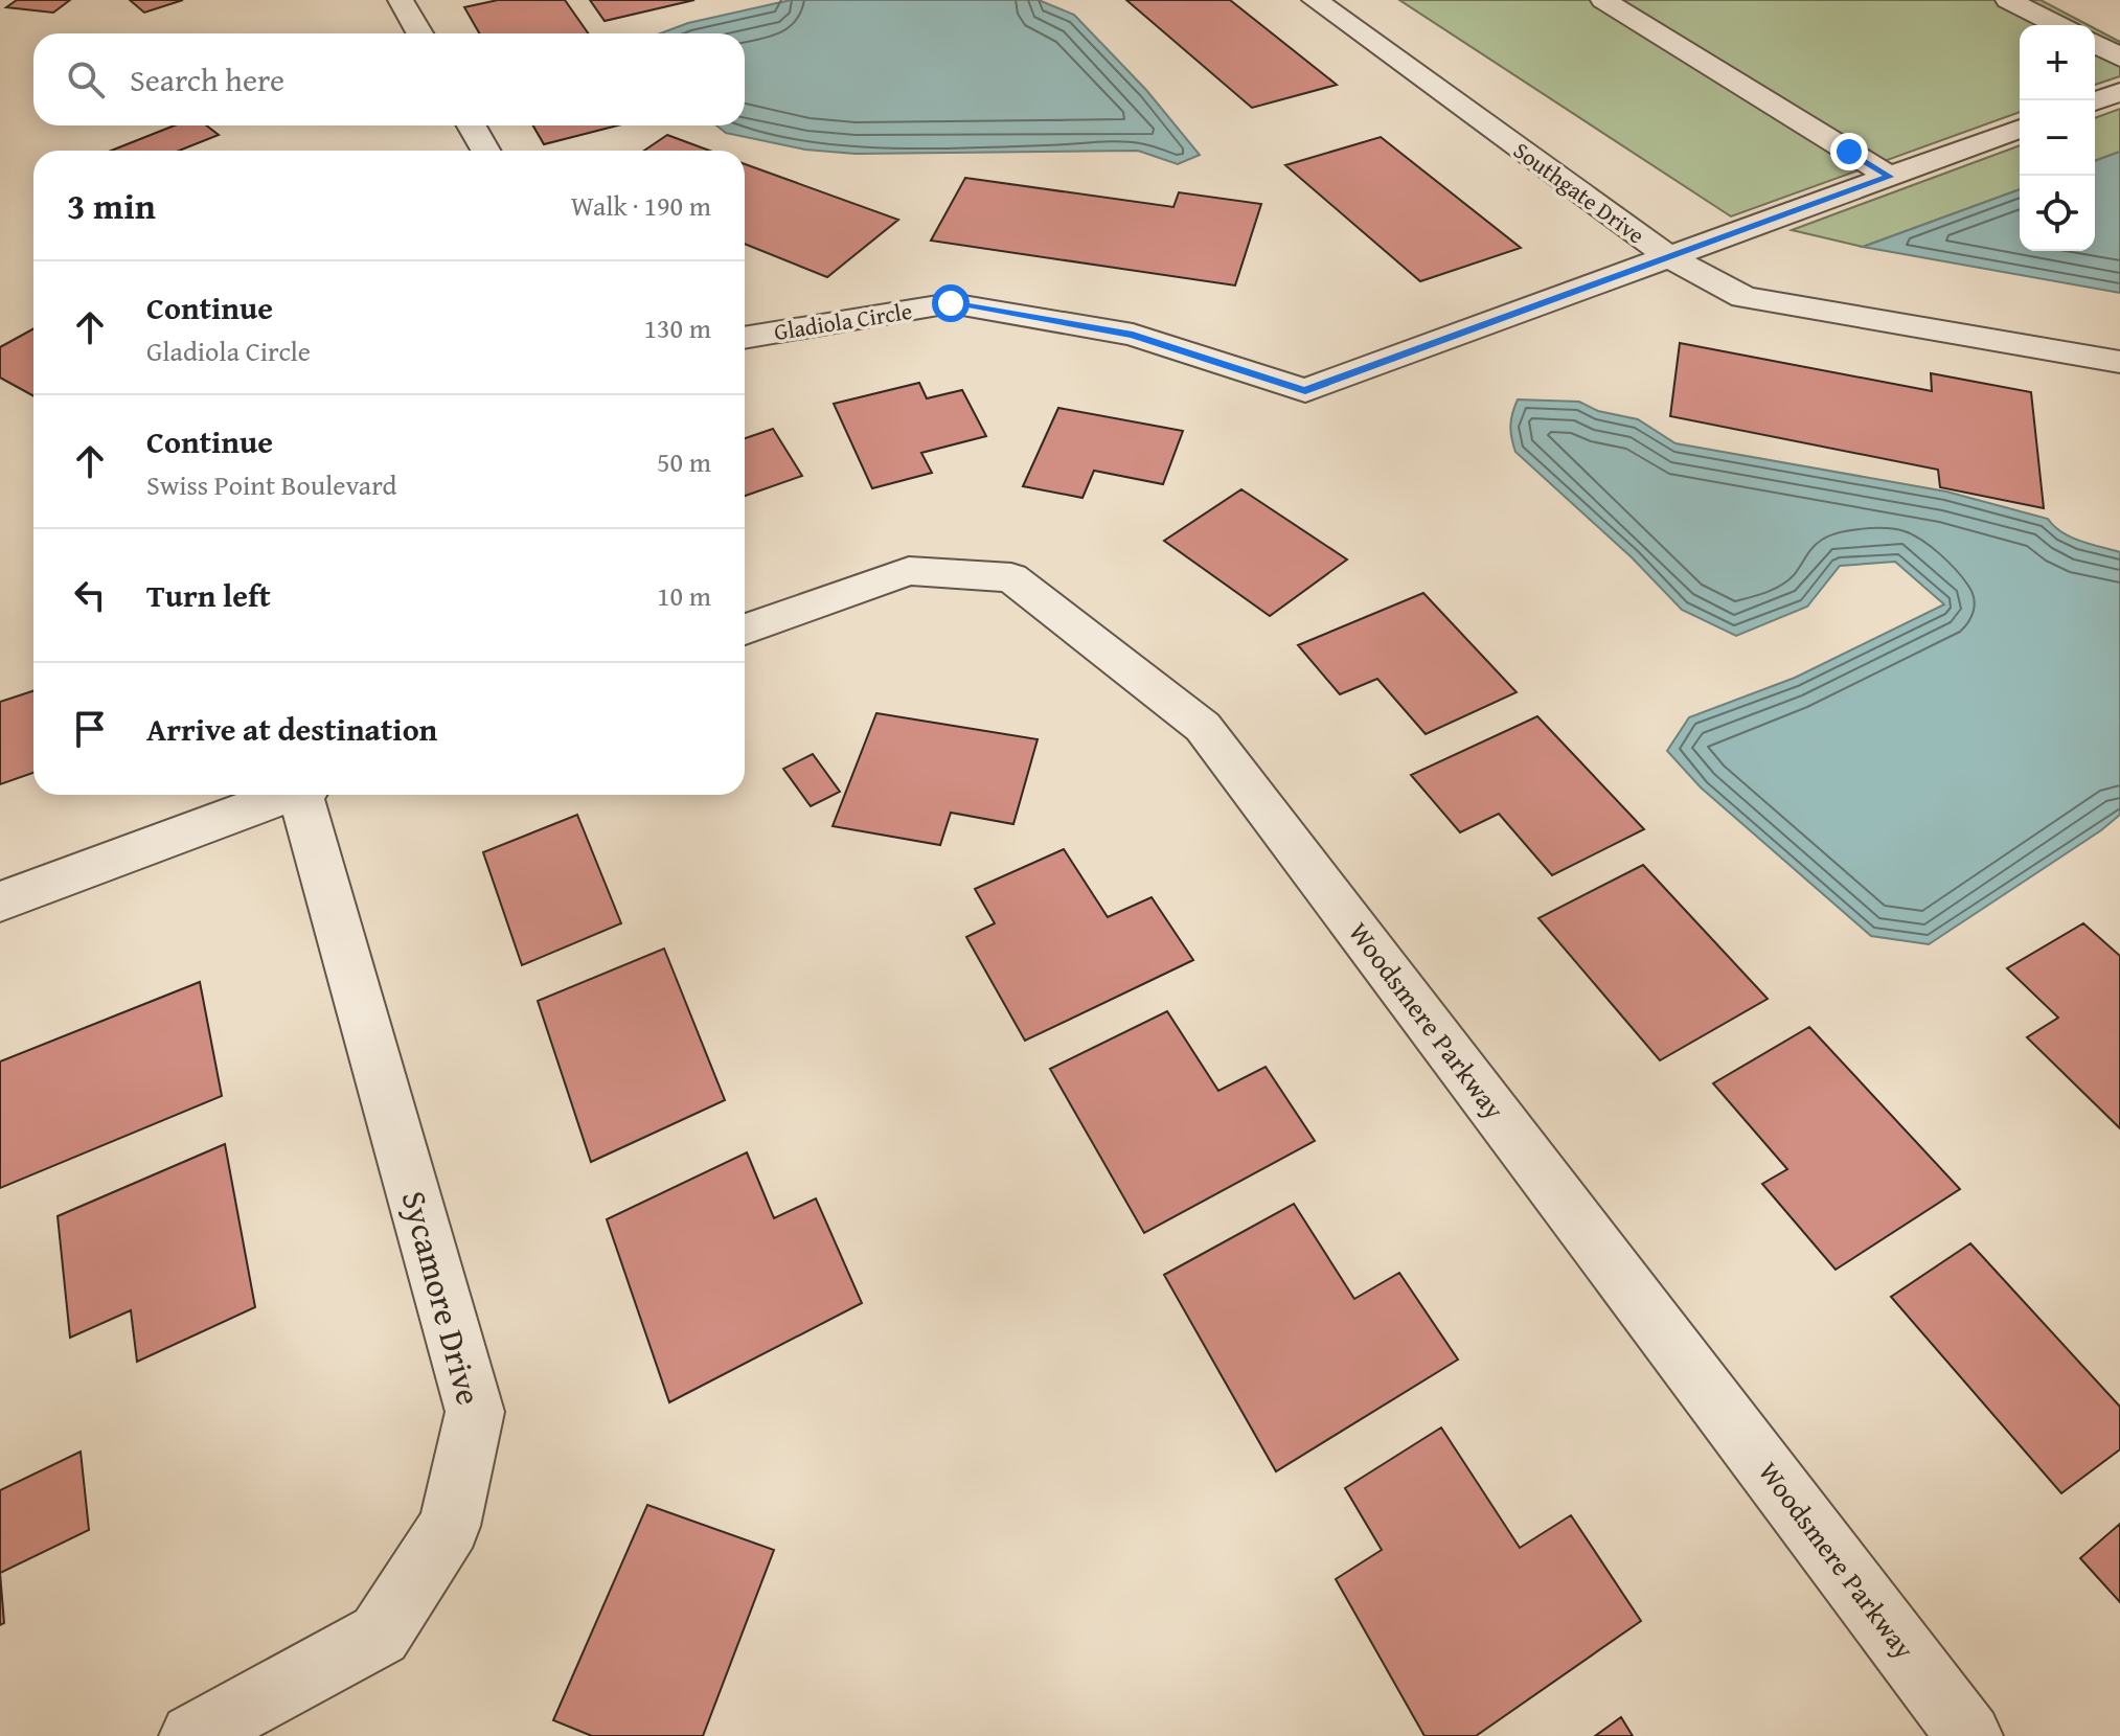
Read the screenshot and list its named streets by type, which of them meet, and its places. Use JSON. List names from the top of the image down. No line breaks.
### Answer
{"streets":{"street":["Southgate Drive","Gladiola Circle","Woodsmere Parkway","Sycamore Drive"]},"crossings":[["Southgate Drive","Gladiola Circle"]],"page":{"map_buttons":["+","−"],"search":"Search here","heading":["3 min","Walk · 190 m"],"list":[["Continue","Gladiola Circle","130 m"],["Continue","Swiss Point Boulevard","50 m"],["Turn left","10 m"],"Arrive at destination"]}}
